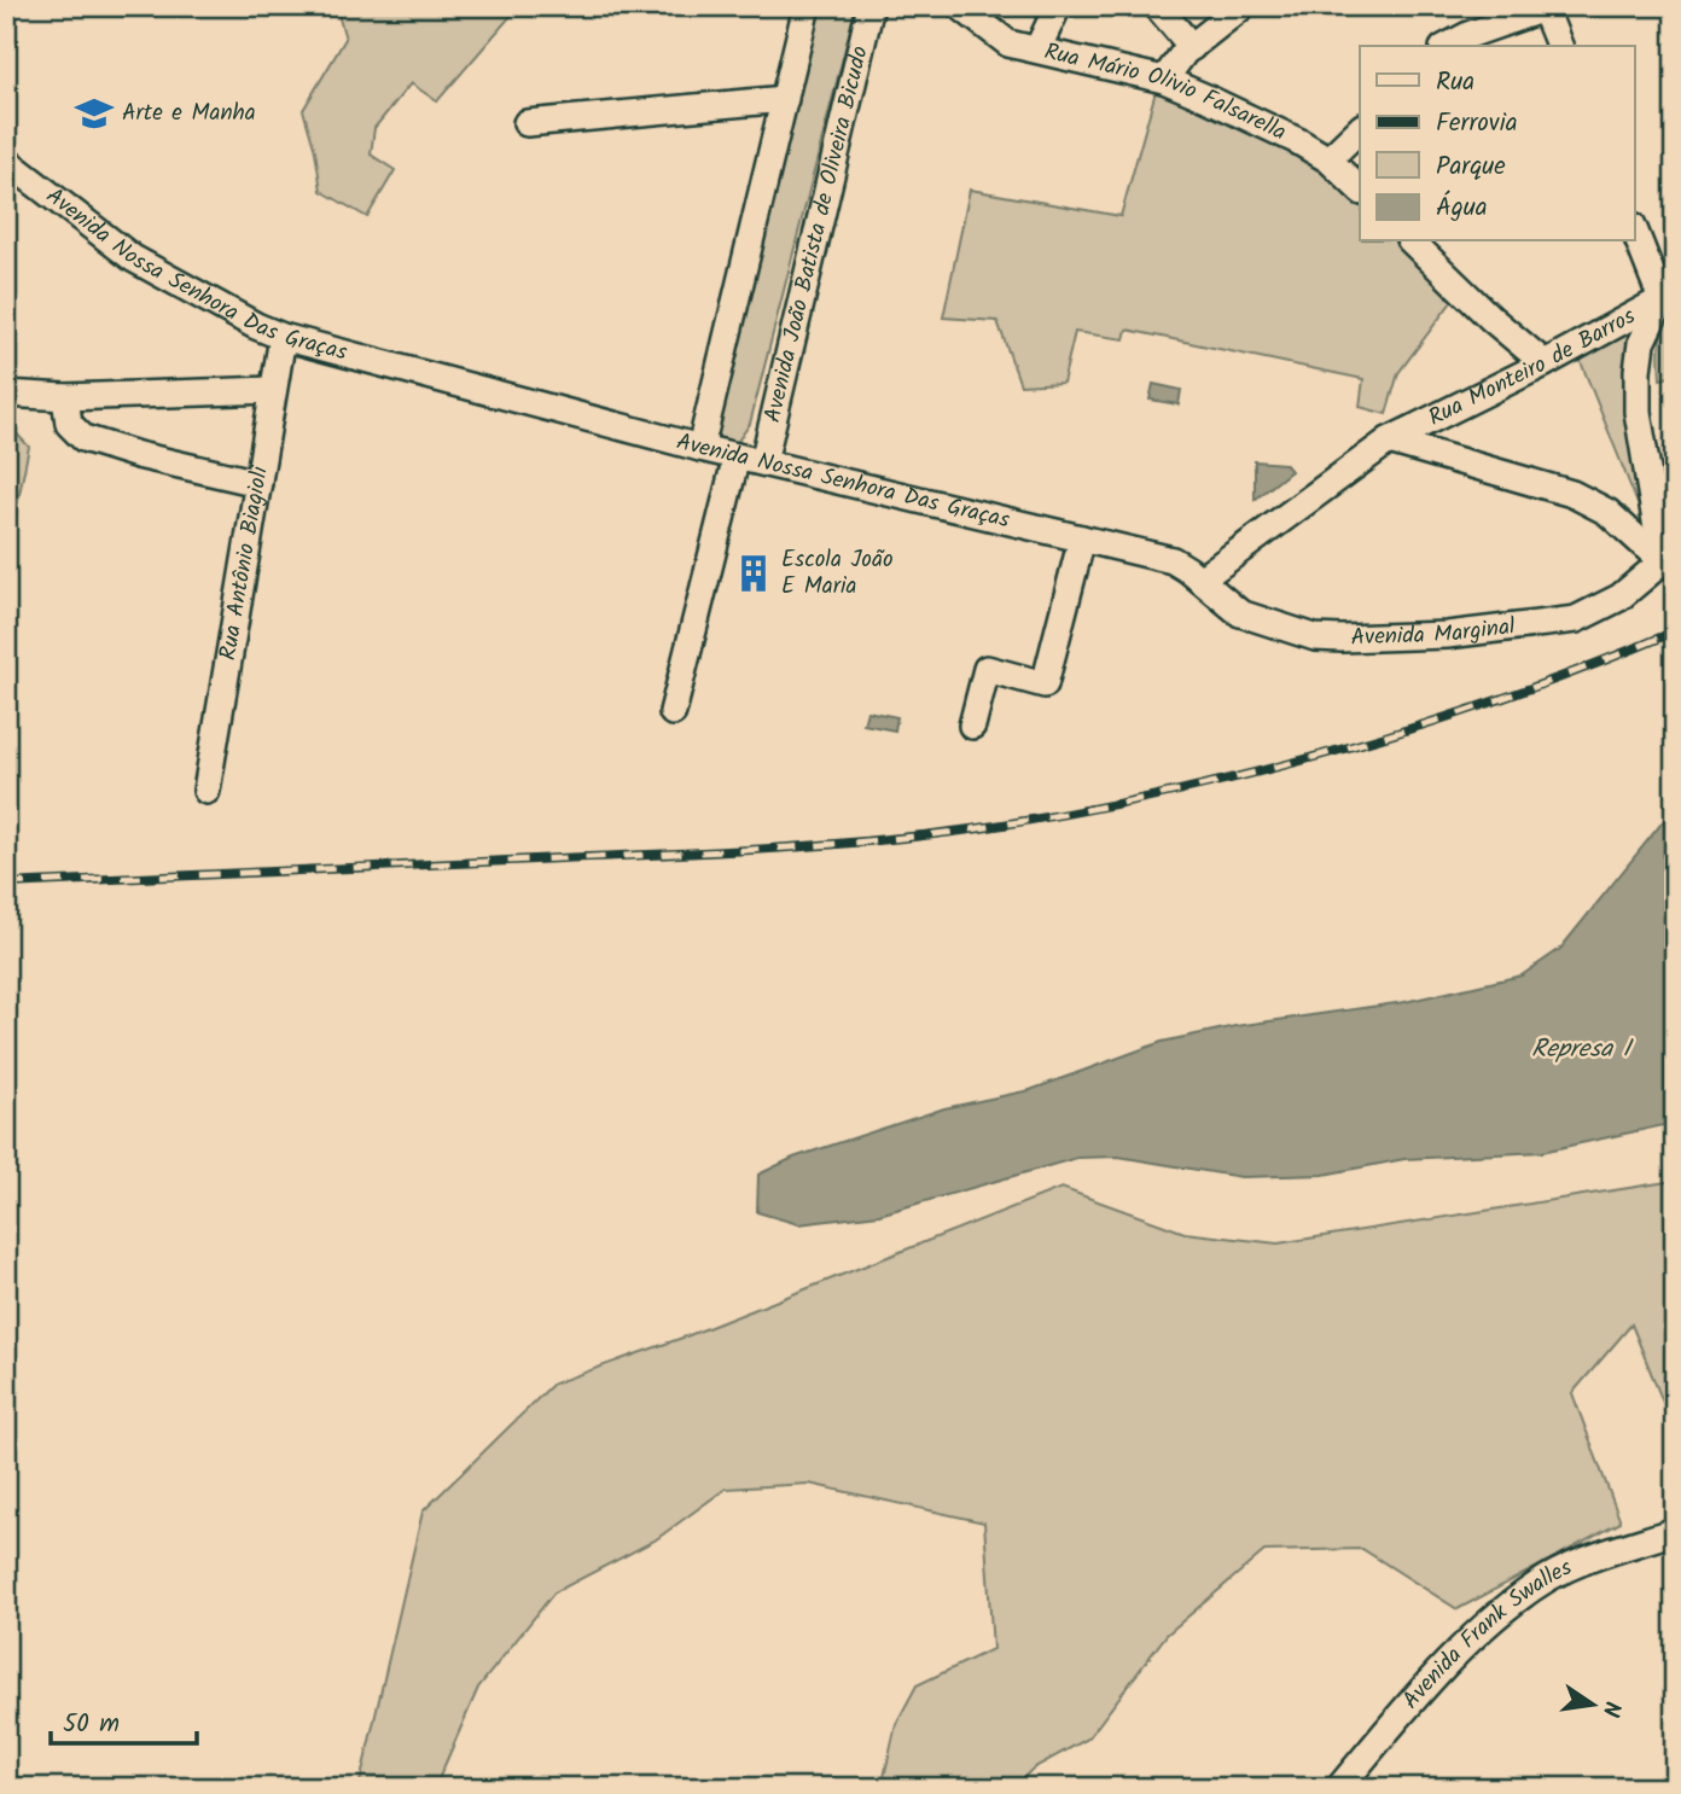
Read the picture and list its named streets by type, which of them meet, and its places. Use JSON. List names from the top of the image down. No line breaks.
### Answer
{"streets":{"street":["Rua Mário Olivio Falsarella","Avenida João Batista de Oliveira Bicudo","Avenida Nossa Senhora Das Graças","Rua Monteiro de Barros","Rua Antônio Biagioli","Avenida Marginal","Avenida Frank Swalles"]},"crossings":[["Avenida João Batista de Oliveira Bicudo","Avenida Nossa Senhora Das Graças"],["Avenida Nossa Senhora Das Graças","Rua Antônio Biagioli"],["Avenida Nossa Senhora Das Graças","Avenida Marginal"]],"water":["Represa I"],"places":{"school or university":["Arte e Manha"],"building":["Escola João E Maria"]},"legend":["Rua","Ferrovia","Parque","Água"],"scale_bar":"50 m","north":"right"}
